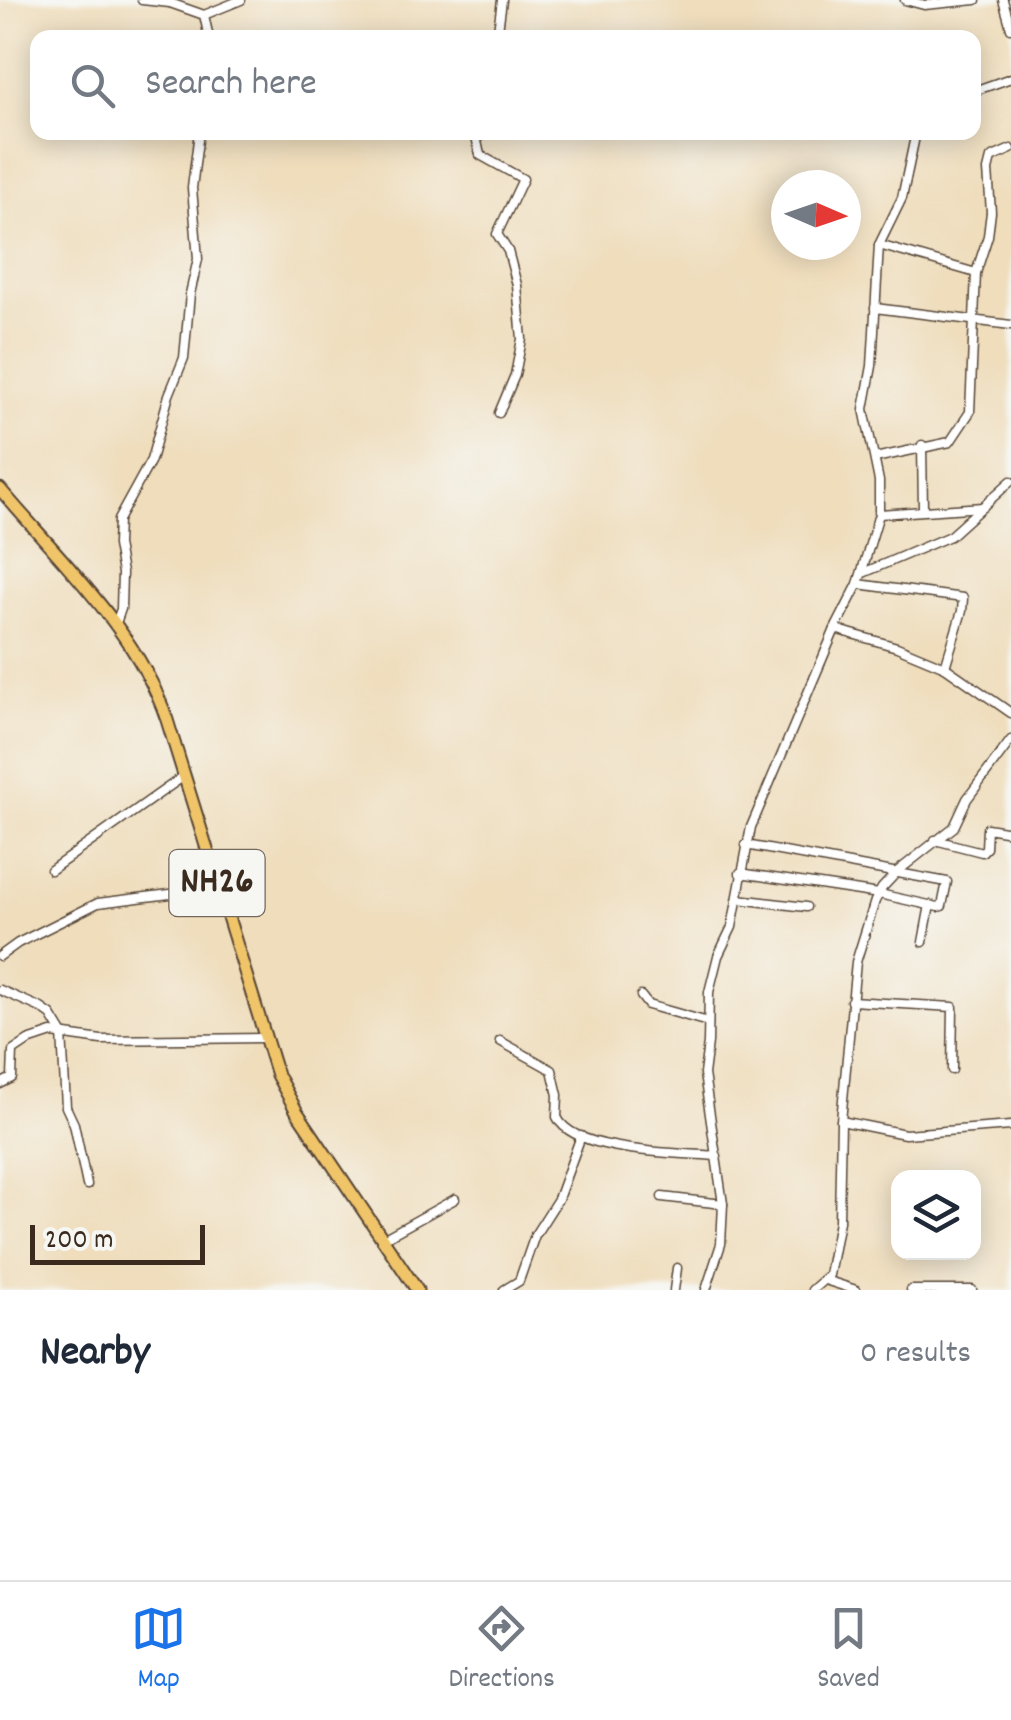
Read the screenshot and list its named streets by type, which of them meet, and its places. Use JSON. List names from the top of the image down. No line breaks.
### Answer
{"streets":{"highway":["NH26"]},"scale_bar":"200 m","north":"right","page":{"search":"Search here","scale":"200 m","heading":["Nearby","0 results"],"nav":["Map","Directions","Saved"]}}
